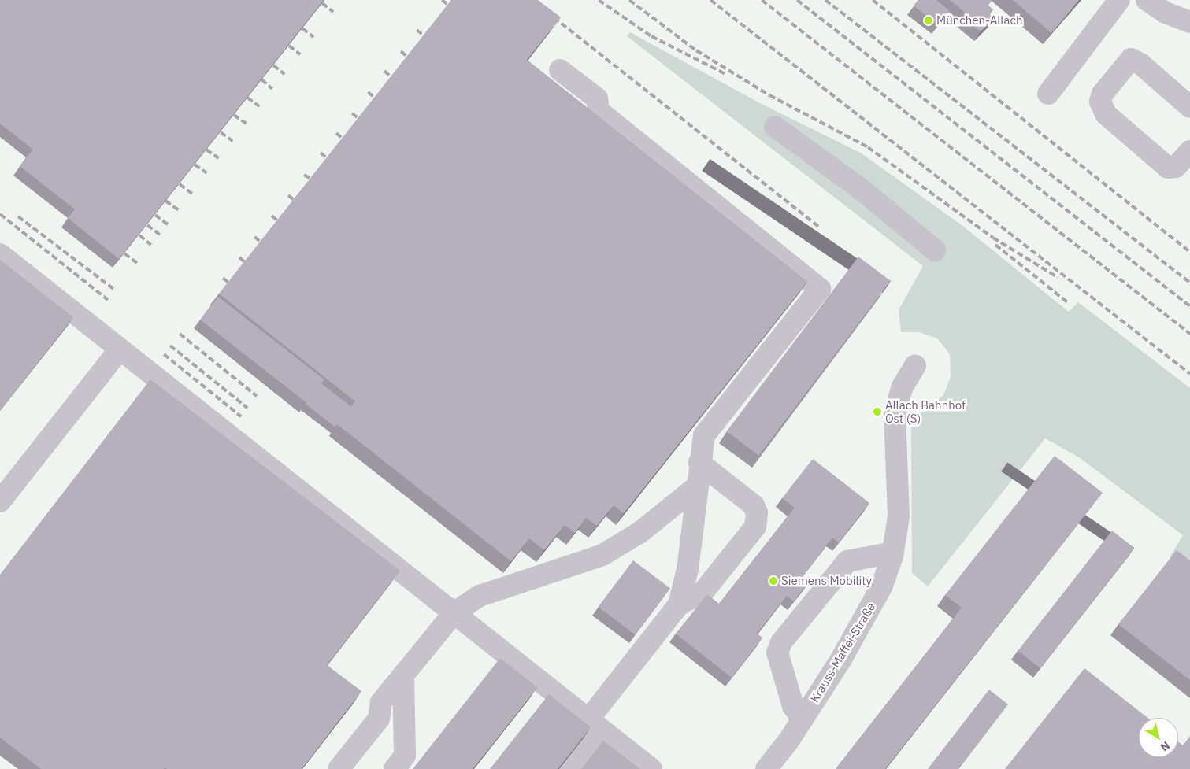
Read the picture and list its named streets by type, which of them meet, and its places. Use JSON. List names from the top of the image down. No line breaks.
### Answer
{"streets":{"street":["Krauss-Maffei-Straße"]},"places":["München-Allach","Allach Bahnhof Ost (S)","Siemens Mobility"],"north":"bottom right"}
